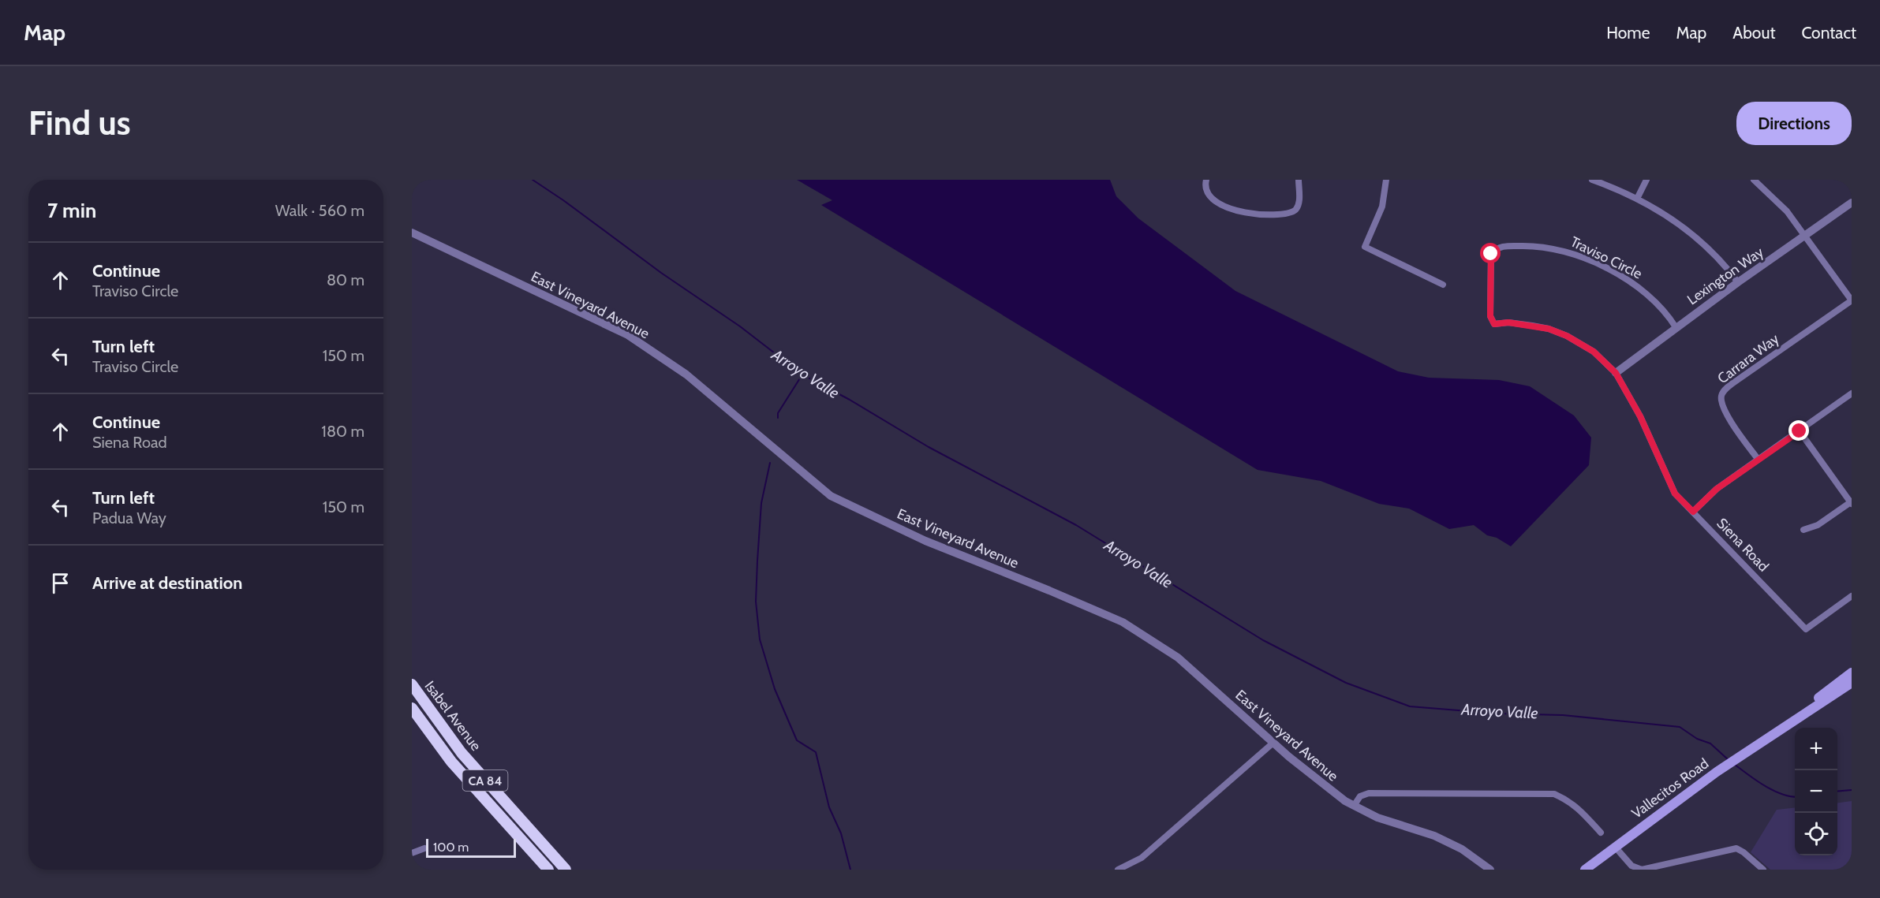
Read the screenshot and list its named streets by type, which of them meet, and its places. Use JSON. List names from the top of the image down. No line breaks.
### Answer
{"streets":{"highway":["Isabel Avenue","CA 84"],"main road":["Vallecitos Road"],"street":["Traviso Circle","Lexington Way","East Vineyard Avenue","Carrara Way","Siena Road"]},"crossings":[["Traviso Circle","Lexington Way"],["Traviso Circle","Siena Road"],["Lexington Way","Siena Road"]],"water":["Arroyo Valle"],"scale_bar":"100 m","page":{"header":"Map","nav":["Home","Map","About","Contact"],"buttons":"Directions","title":"Find us","heading":["7 min","Walk · 560 m"],"list":[["Continue","Traviso Circle","80 m"],["Turn left","Traviso Circle","150 m"],["Continue","Siena Road","180 m"],["Turn left","Padua Way","150 m"],"Arrive at destination"],"map_buttons":["+","−"],"scale":"100 m"}}
